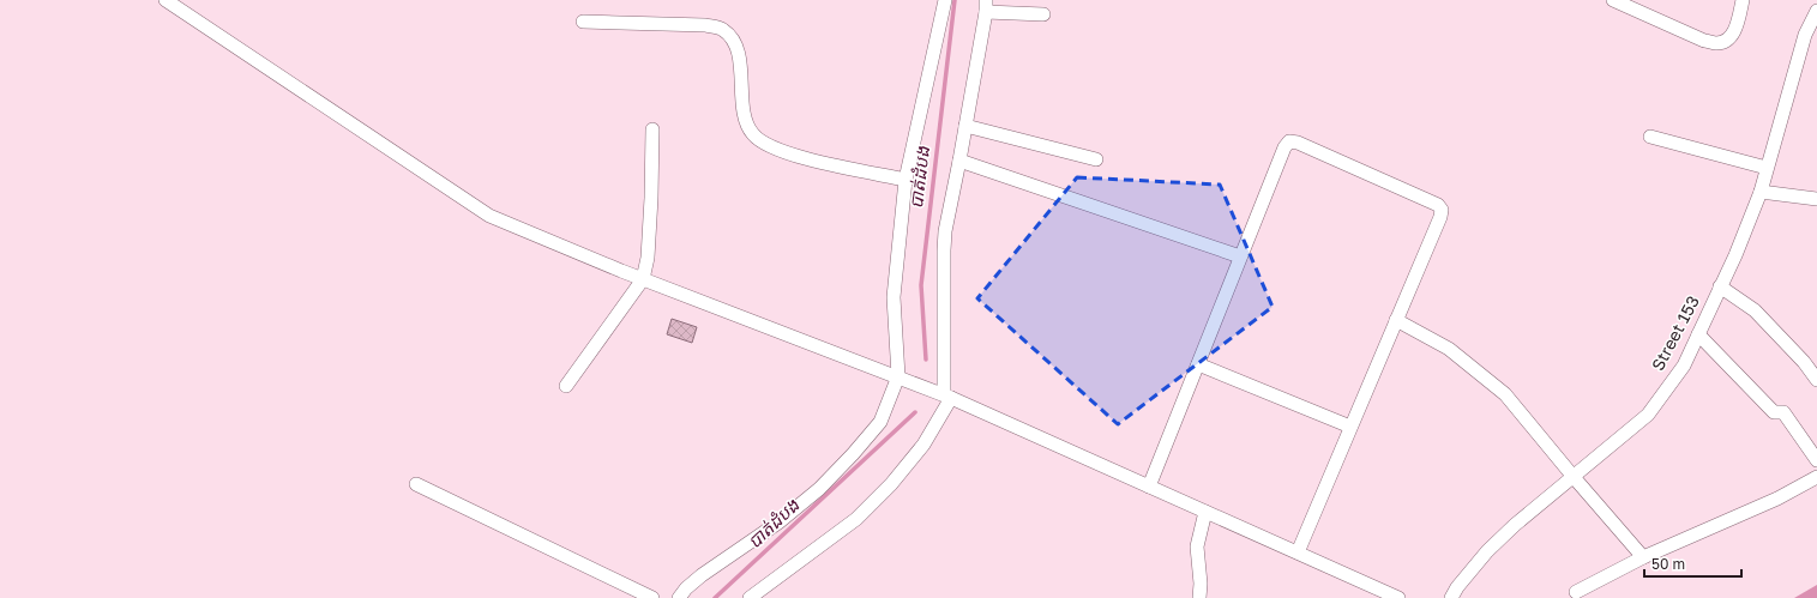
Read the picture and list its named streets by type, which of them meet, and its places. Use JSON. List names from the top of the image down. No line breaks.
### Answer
{"streets":{"street":["Street 153"]},"water":["បាត់ដំបង"],"scale_bar":"50 m"}
